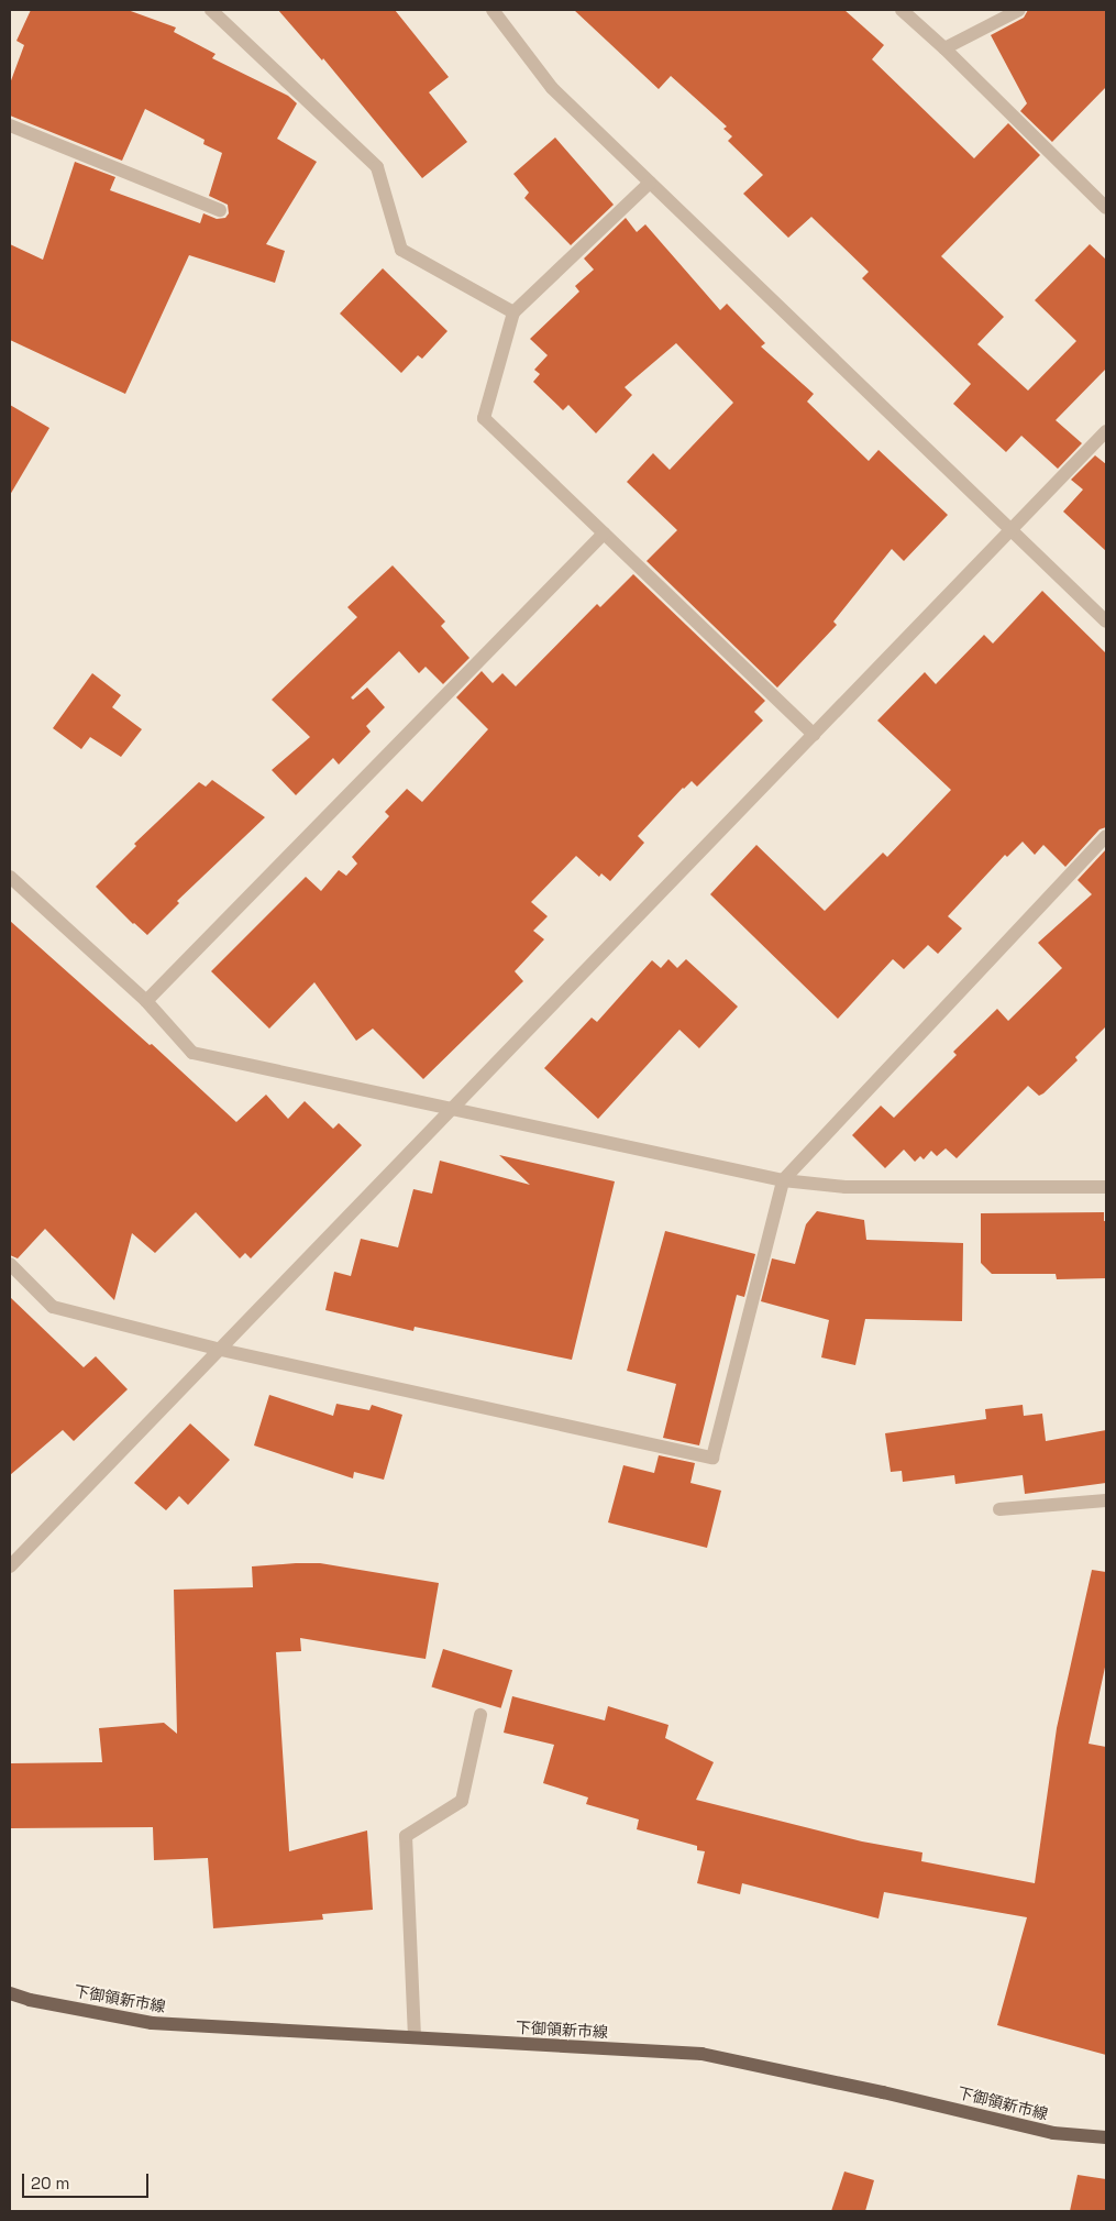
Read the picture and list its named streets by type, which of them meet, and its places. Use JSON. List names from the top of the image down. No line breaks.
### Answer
{"streets":{"main road":["下御領新市線"]},"scale_bar":"20 m"}
